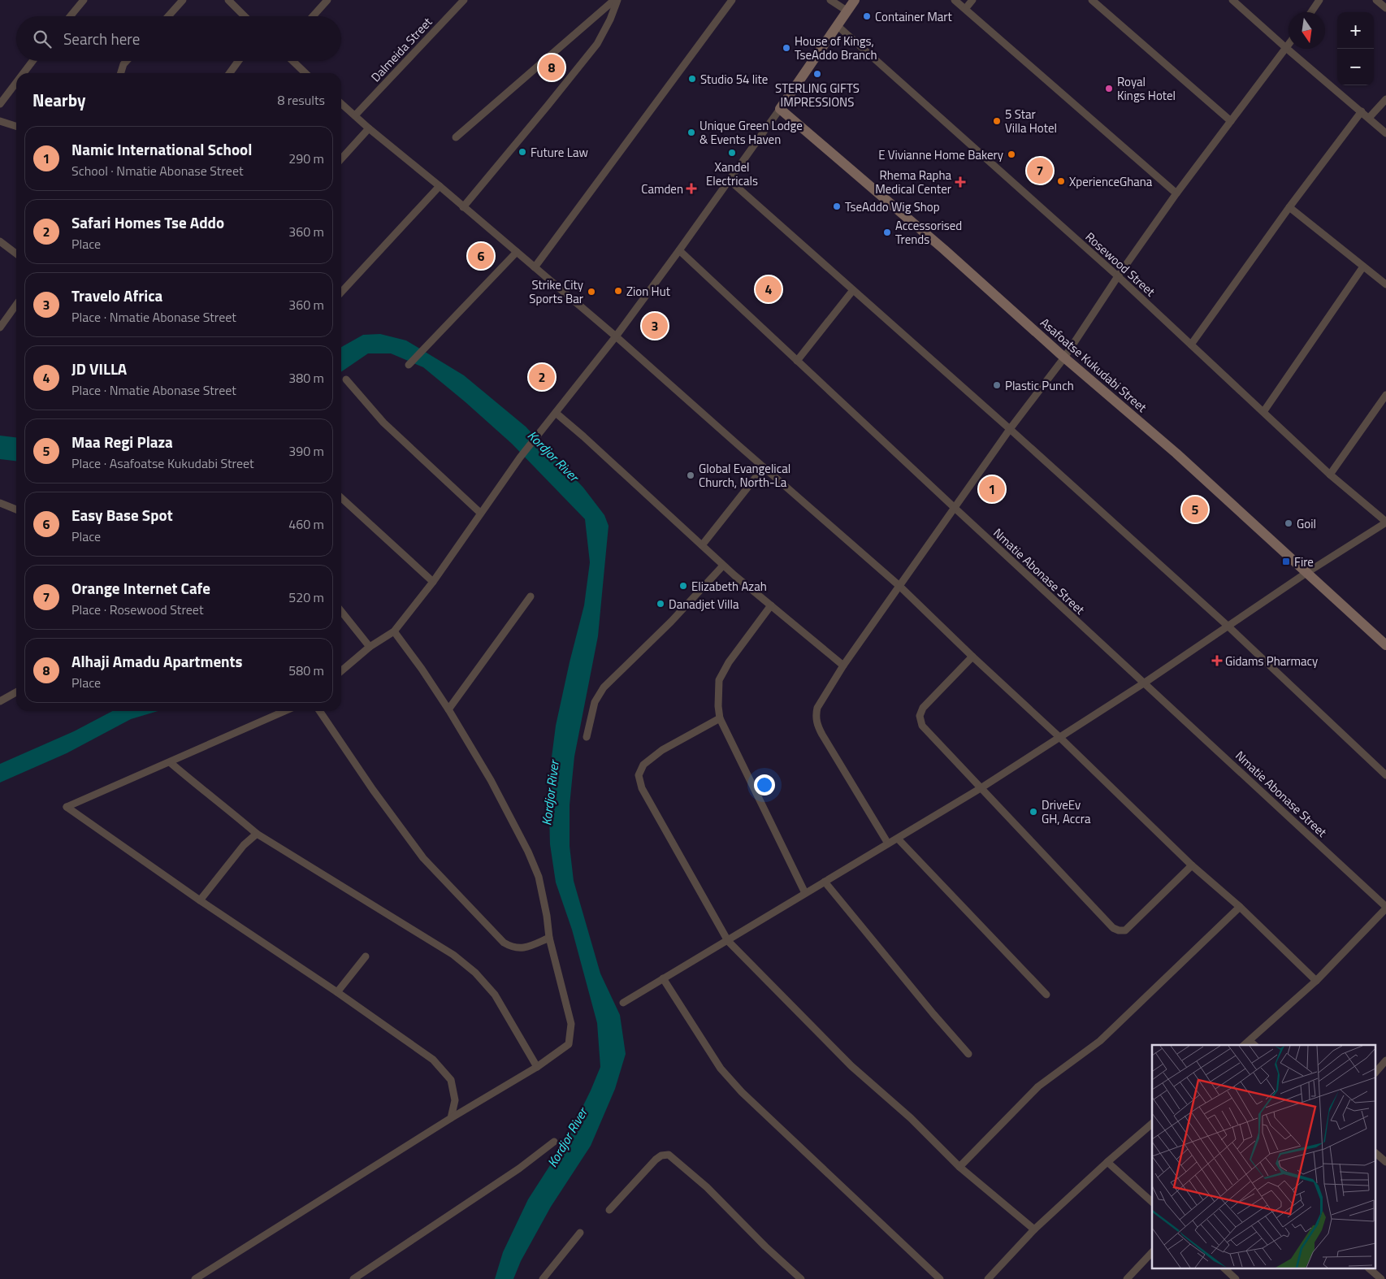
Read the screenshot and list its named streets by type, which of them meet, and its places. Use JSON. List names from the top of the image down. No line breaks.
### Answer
{"streets":{"street":["Dalmeida Street","Rosewood Street","Asafoatse Kukudabi Street","Nmatie Abonase Street"]},"water":["Kordjor River"],"places":{"other":["Container Mart","House of Kings, TseAddo Branch","STERLING GIFTS IMPRESSIONS","Studio 54 lite","Royal Kings Hotel","5 Star Villa Hotel","Unique Green Lodge & Events Haven","Future Law","Xandel Electricals","E Vivianne Home Bakery","XperienceGhana","TseAddo Wig Shop","Accessorised Trends","Zion Hut","Strike City Sports Bar","Plastic Punch","Global Evangelical Church, North-La","Goil","Elizabeth Azah","Danadjet Villa","DriveEv GH, Accra"],"health":["Rhema Rapha Medical Center","Camden","Gidams Pharmacy"],"transit":["Fire"]},"north":"bottom","page":{"map_buttons":["+","−"],"search":"Search here","pins":["8","7","6","4","3","2","1","5"],"heading":["Nearby","8 results"],"list":[{"mark":"1","name":"Namic International School","note":"School · Nmatie Abonase Street","value":"290 m"},{"mark":"2","name":"Safari Homes Tse Addo","note":"Place","value":"360 m"},{"mark":"3","name":"Travelo Africa","note":"Place · Nmatie Abonase Street","value":"360 m"},{"mark":"4","name":"JD VILLA","note":"Place · Nmatie Abonase Street","value":"380 m"},{"mark":"5","name":"Maa Regi Plaza","note":"Place · Asafoatse Kukudabi Street","value":"390 m"},{"mark":"6","name":"Easy Base Spot","note":"Place","value":"460 m"},{"mark":"7","name":"Orange Internet Cafe","note":"Place · Rosewood Street","value":"520 m"},{"mark":"8","name":"Alhaji Amadu Apartments","note":"Place","value":"580 m"}]}}
